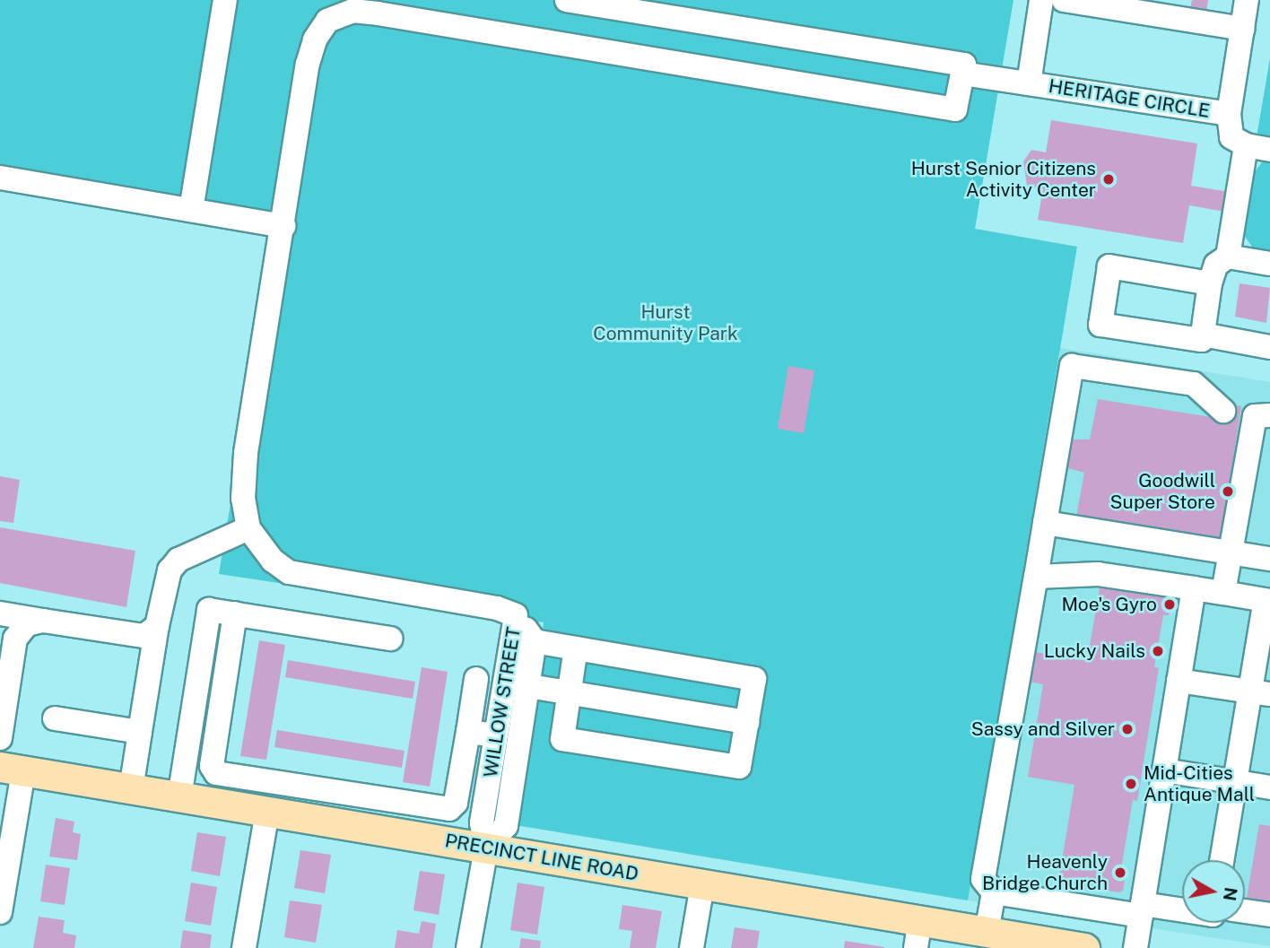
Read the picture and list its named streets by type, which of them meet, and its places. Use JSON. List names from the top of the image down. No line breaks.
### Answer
{"streets":{"main road":["PRECINCT LINE ROAD"],"street":["HERITAGE CIRCLE","WILLOW STREET"]},"crossings":[["WILLOW STREET","PRECINCT LINE ROAD"]],"parks":["Hurst Community Park"],"places":["Hurst Senior Citizens Activity Center","Goodwill Super Store","Moe's Gyro","Lucky Nails","Sassy and Silver","Mid-Cities Antique Mall","Heavenly Bridge Church"],"north":"right"}
